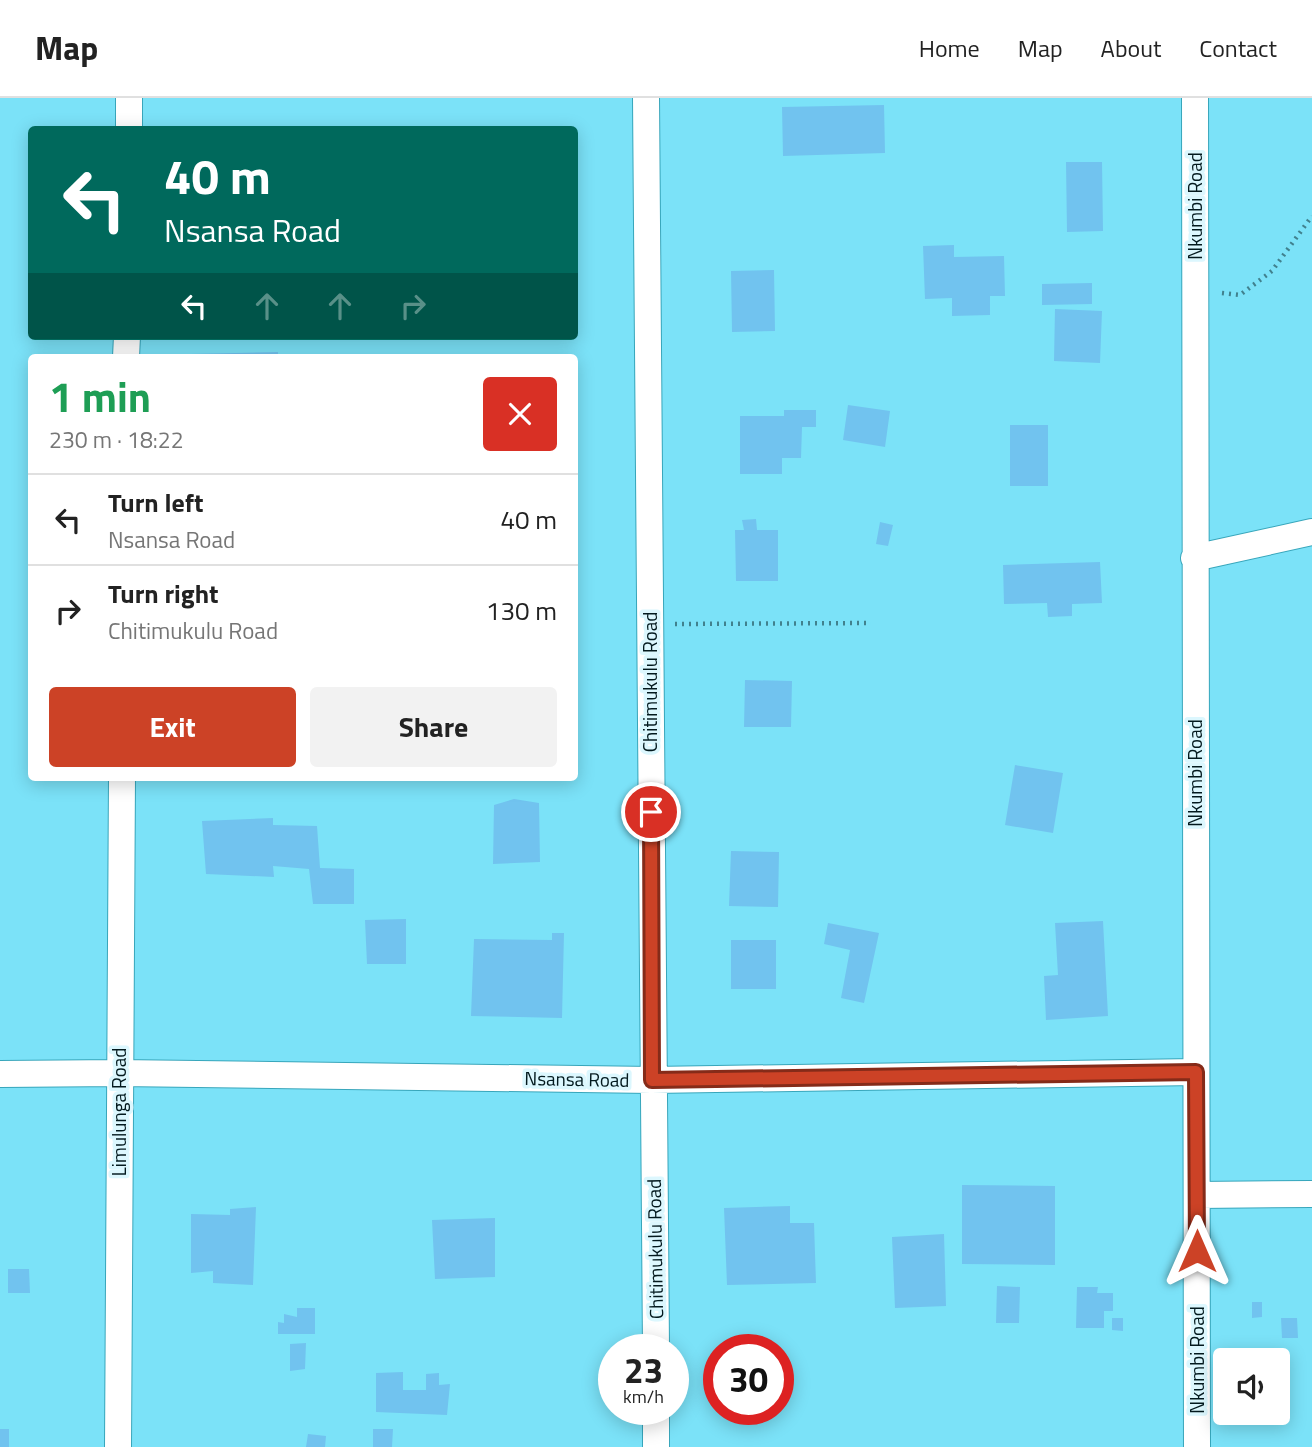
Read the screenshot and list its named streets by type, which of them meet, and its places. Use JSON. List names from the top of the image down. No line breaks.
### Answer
{"streets":{"street":["Nkumbi Road","Chitimukulu Road","Nsansa Road","Limulunga Road"]},"crossings":[["Nkumbi Road","Nsansa Road"],["Chitimukulu Road","Nsansa Road"],["Nsansa Road","Limulunga Road"]],"page":{"header":"Map","nav":["Home","Map","About","Contact"],"turn":["40 m","Nsansa Road"],"heading":["1 min","230 m · 18:22"],"list":[{"name":"Turn left","note":"Nsansa Road","value":"40 m"},{"name":"Turn right","note":"Chitimukulu Road","value":"130 m"}],"buttons":["Exit","Share"],"speed":"23 km/h","limit":"30"}}
